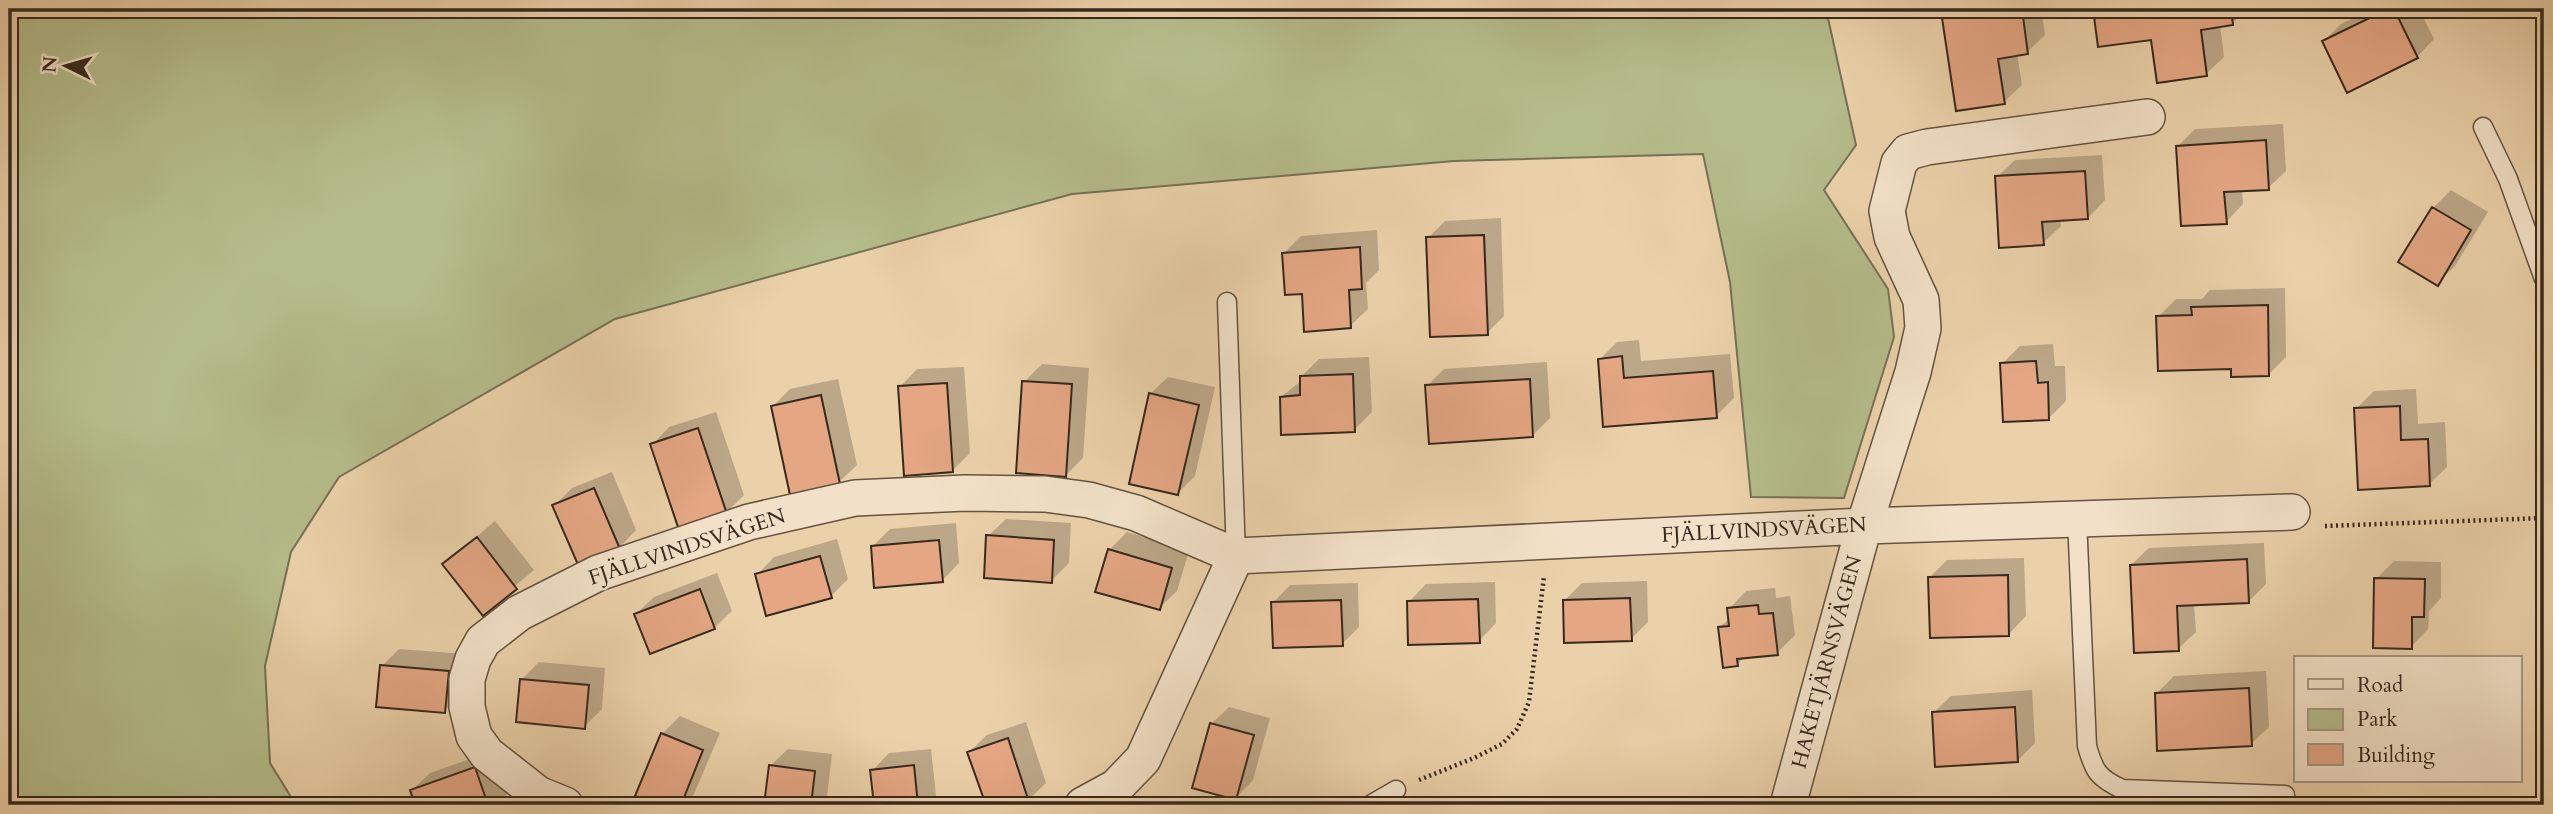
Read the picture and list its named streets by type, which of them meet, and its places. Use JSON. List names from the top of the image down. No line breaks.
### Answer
{"streets":{"street":["FJÄLLVINDSVÄGEN","HAKETJÄRNSVÄGEN"]},"crossings":[["FJÄLLVINDSVÄGEN","HAKETJÄRNSVÄGEN"]],"legend":["Road","Park","Building"],"north":"left"}
